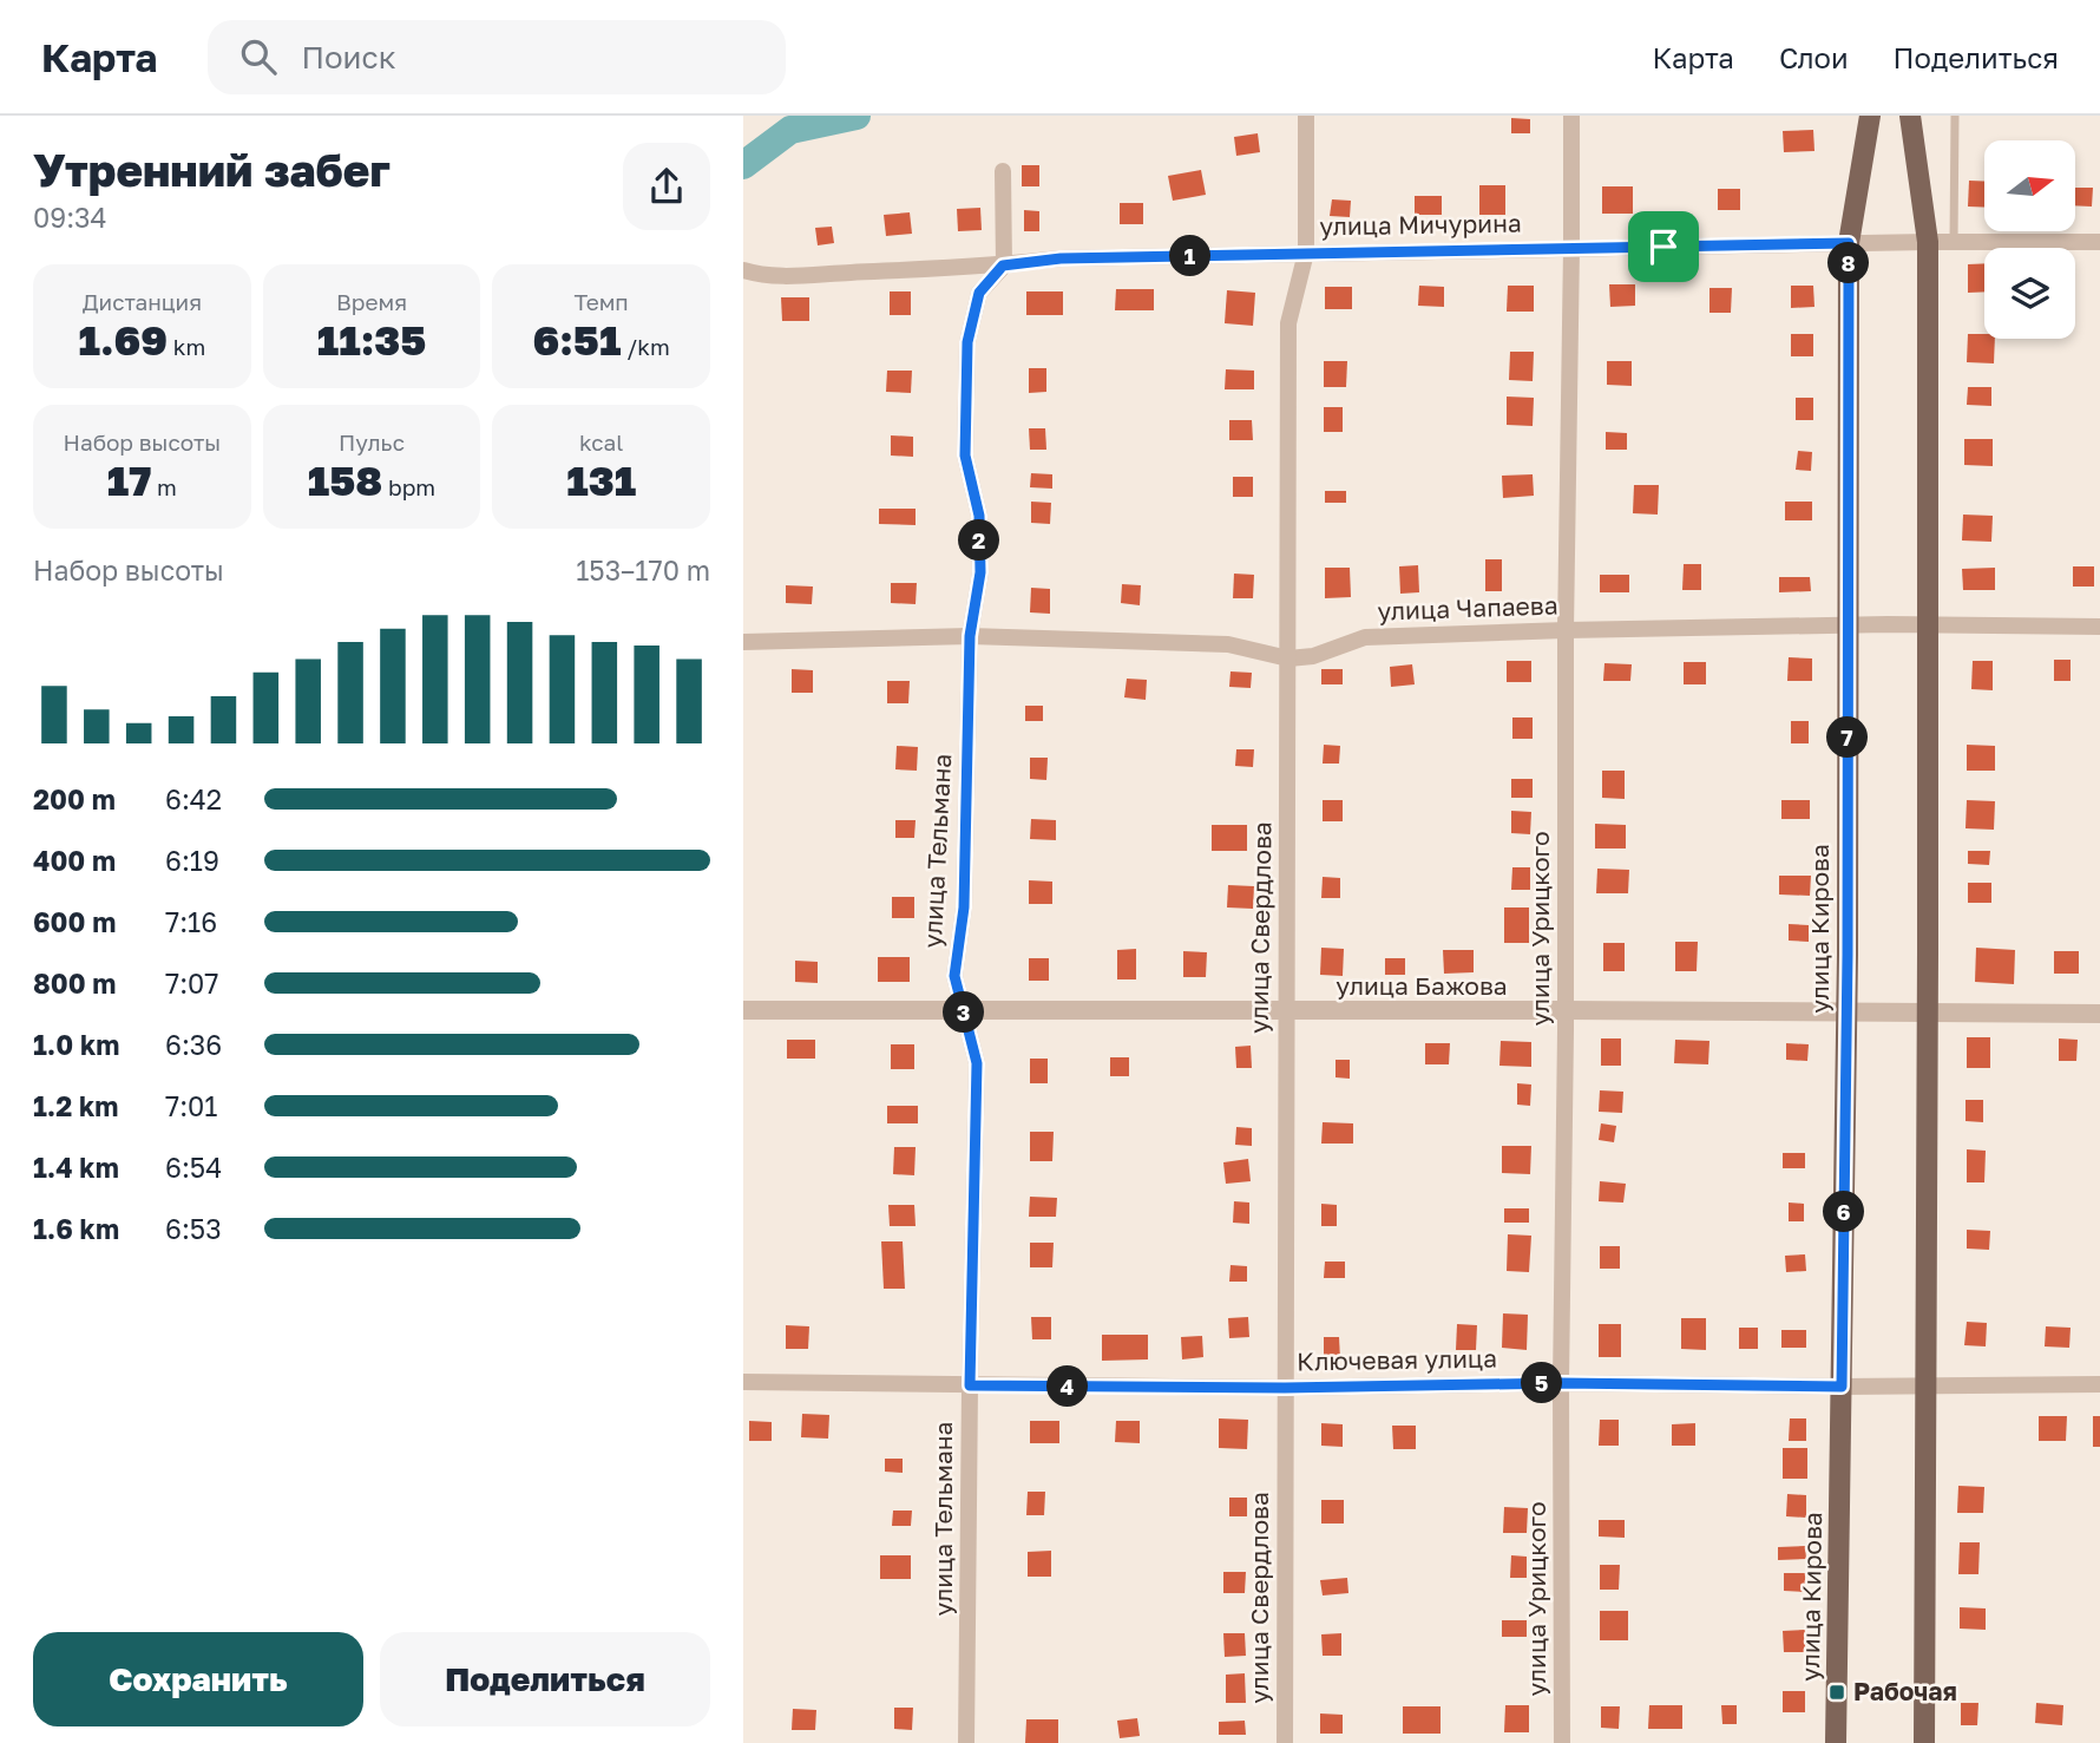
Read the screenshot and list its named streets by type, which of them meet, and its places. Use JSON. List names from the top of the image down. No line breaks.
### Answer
{"streets":{"main road":["улица Кирова"],"street":["улица Мичурина","улица Чапаева","улица Тельмана","улица Свердлова","улица Урицкого","улица Бажова","Ключевая улица"]},"crossings":[["улица Мичурина","улица Тельмана"],["улица Мичурина","улица Свердлова"],["улица Мичурина","улица Урицкого"],["улица Мичурина","улица Кирова"],["улица Чапаева","улица Тельмана"],["улица Чапаева","улица Свердлова"],["улица Чапаева","улица Урицкого"],["улица Чапаева","улица Кирова"],["улица Тельмана","улица Бажова"],["улица Тельмана","Ключевая улица"],["улица Свердлова","улица Бажова"],["улица Свердлова","Ключевая улица"],["улица Урицкого","улица Бажова"],["улица Урицкого","Ключевая улица"],["улица Кирова","улица Бажова"],["улица Кирова","Ключевая улица"]],"places":{"transit":["Рабочая"]},"north":"right","page":{"header":"Карта","search":"Поиск","nav":["Карта","Слои","Поделиться"],"heading":["Утренний забег","09:34"],"pins":["1","8","2","7","3","6","5","4"],"stats":[["Дистанция","1.69 km"],["Время","11:35"],["Темп","6:51 /km"],["Набор высоты","17 m"],["Пульс","158 bpm"],["kcal","131"]],"chart":["Набор высоты","153–170 m"],"list":[{"name":"200 m","note":"6:42"},{"name":"400 m","note":"6:19"},{"name":"600 m","note":"7:16"},{"name":"800 m","note":"7:07"},{"name":"1.0 km","note":"6:36"},{"name":"1.2 km","note":"7:01"},{"name":"1.4 km","note":"6:54"},{"name":"1.6 km","note":"6:53"}],"buttons":["Сохранить","Поделиться"]}}
